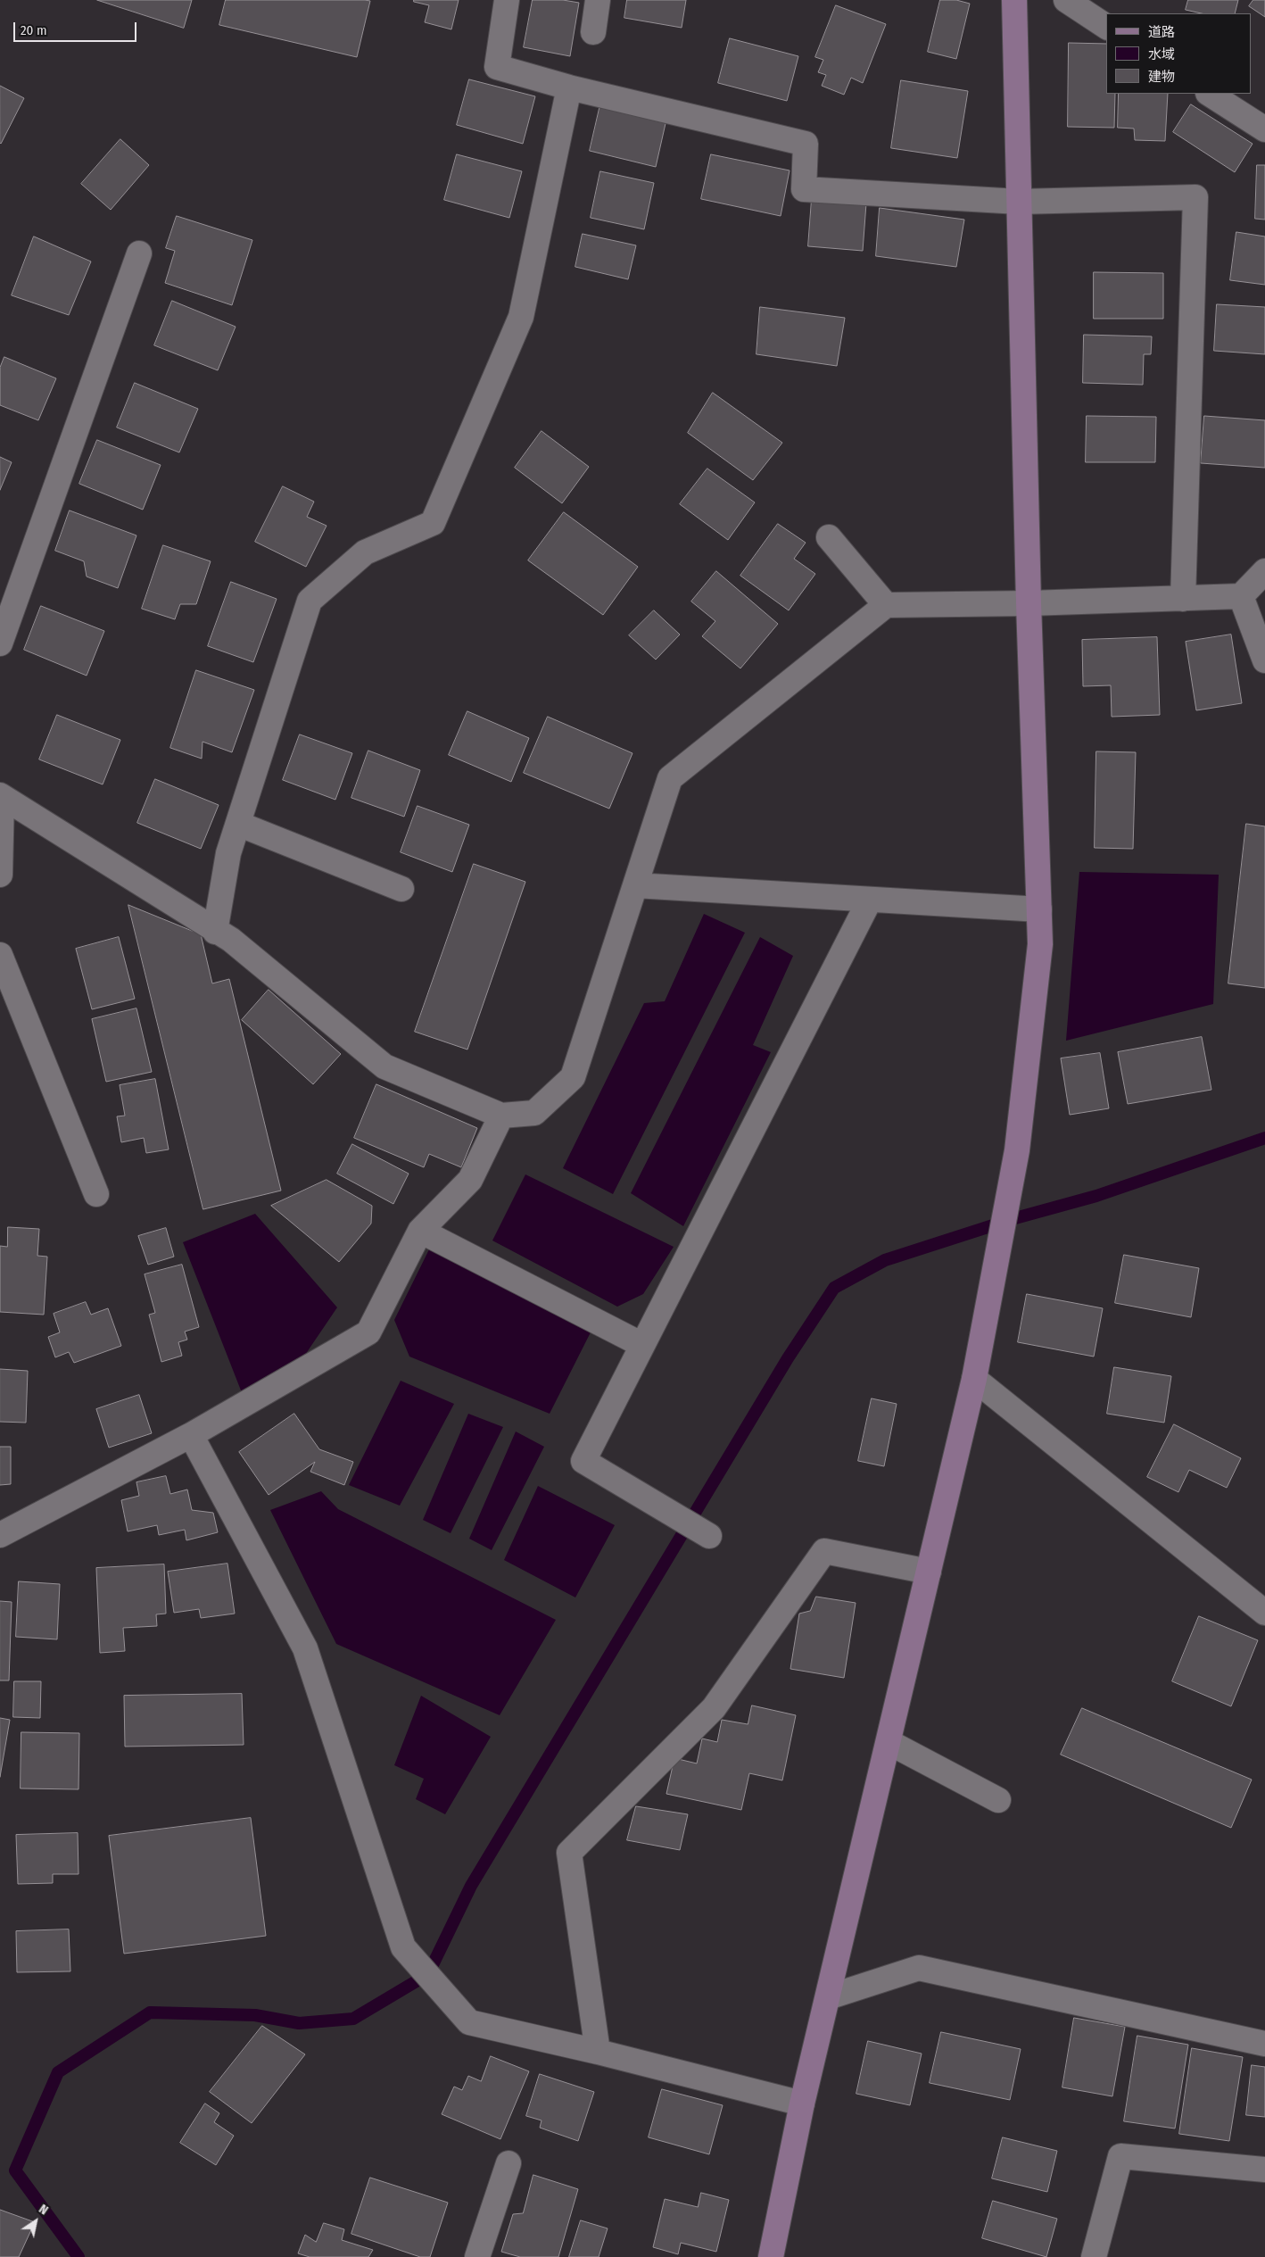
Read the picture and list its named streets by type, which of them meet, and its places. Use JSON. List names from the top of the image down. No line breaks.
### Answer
{"legend":["道路","水域","建物"],"scale_bar":"20 m","north":"top right"}
